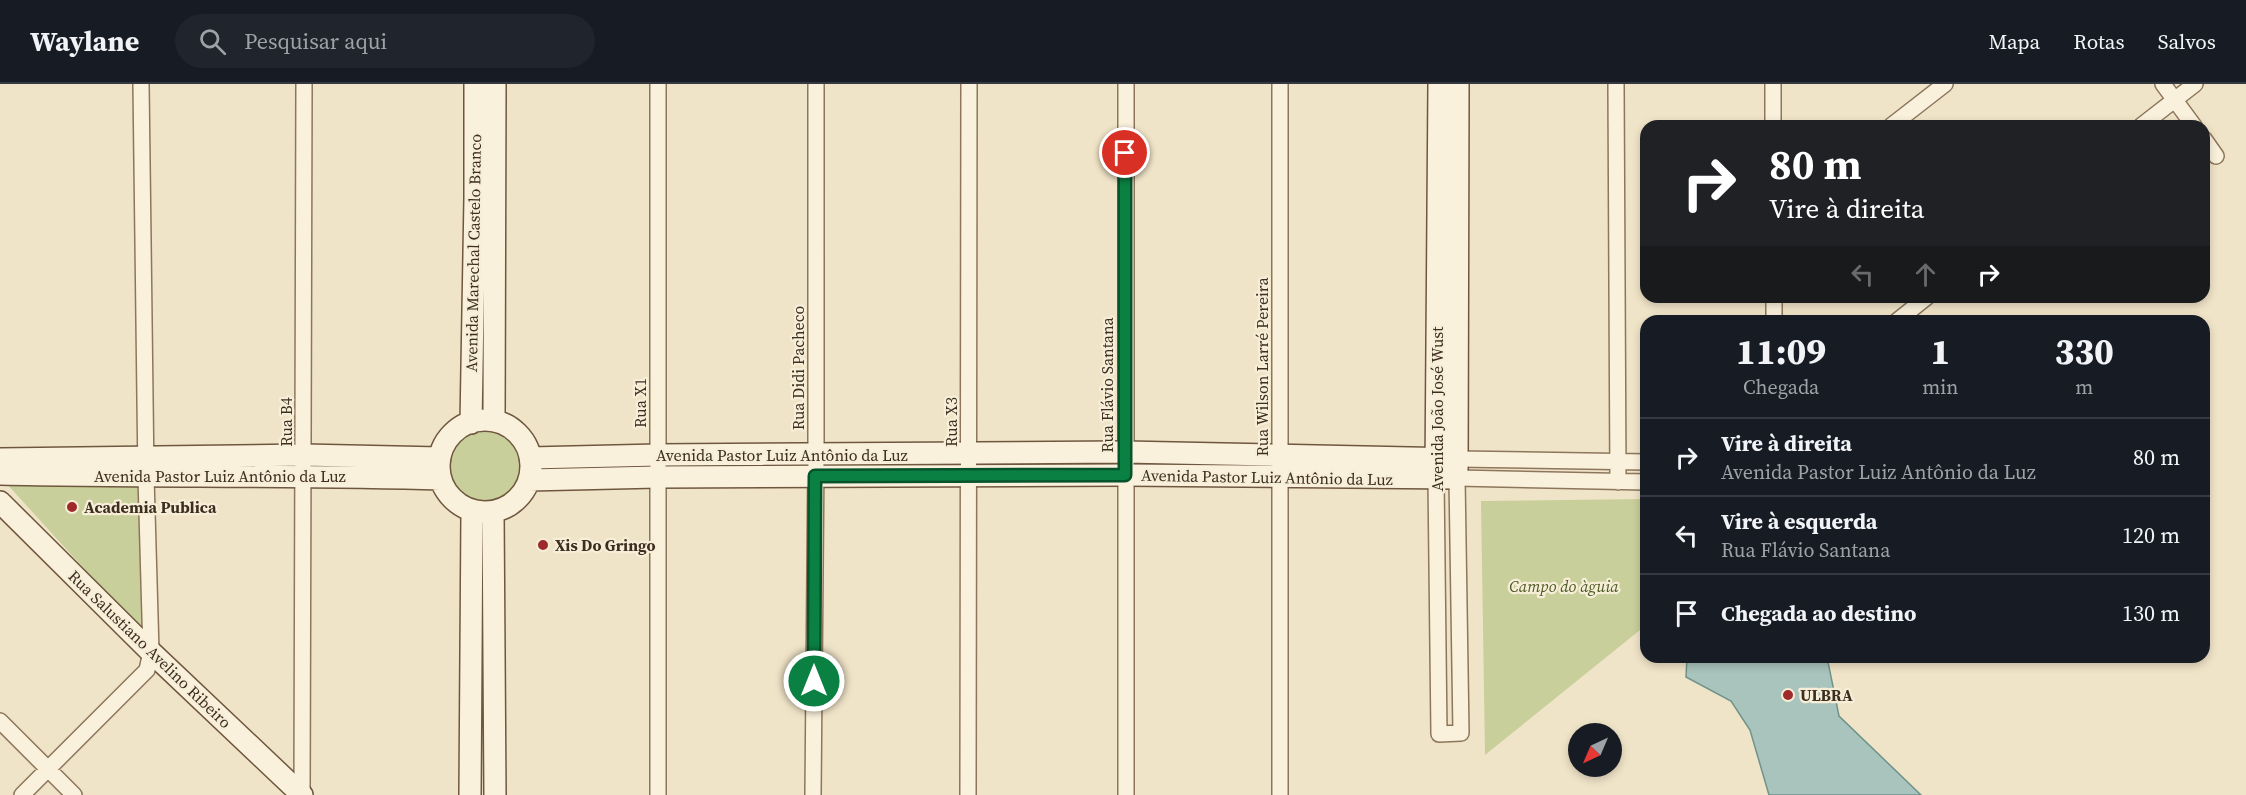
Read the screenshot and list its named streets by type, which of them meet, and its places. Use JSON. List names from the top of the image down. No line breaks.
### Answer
{"streets":{"street":["Avenida Marechal Castelo Branco","Rua Wilson Larré Pereira","Rua Didi Pacheco","Rua Flávio Santana","Rua X1","Avenida João José Wust","Rua B4","Rua X3","Avenida Pastor Luiz Antônio da Luz","Rua Salustiano Avelino Ribeiro"]},"crossings":[["Avenida Marechal Castelo Branco","Avenida Pastor Luiz Antônio da Luz"],["Rua Wilson Larré Pereira","Avenida Pastor Luiz Antônio da Luz"],["Rua Didi Pacheco","Avenida Pastor Luiz Antônio da Luz"],["Rua Flávio Santana","Avenida Pastor Luiz Antônio da Luz"],["Rua X1","Avenida Pastor Luiz Antônio da Luz"],["Avenida João José Wust","Avenida Pastor Luiz Antônio da Luz"],["Rua B4","Avenida Pastor Luiz Antônio da Luz"],["Rua B4","Rua Salustiano Avelino Ribeiro"],["Rua X3","Avenida Pastor Luiz Antônio da Luz"]],"parks":["Campo do àguia"],"places":["Academia Publica","Xis Do Gringo","ULBRA"],"north":"bottom left","page":{"header":"Waylane","search":"Pesquisar aqui","nav":["Mapa","Rotas","Salvos"],"turn":["80 m","Vire à direita"],"eta":["11:09","Chegada","1","min","330","m"],"list":[{"name":"Vire à direita","note":"Avenida Pastor Luiz Antônio da Luz","value":"80 m"},{"name":"Vire à esquerda","note":"Rua Flávio Santana","value":"120 m"},{"name":"Chegada ao destino","value":"130 m"}]}}
